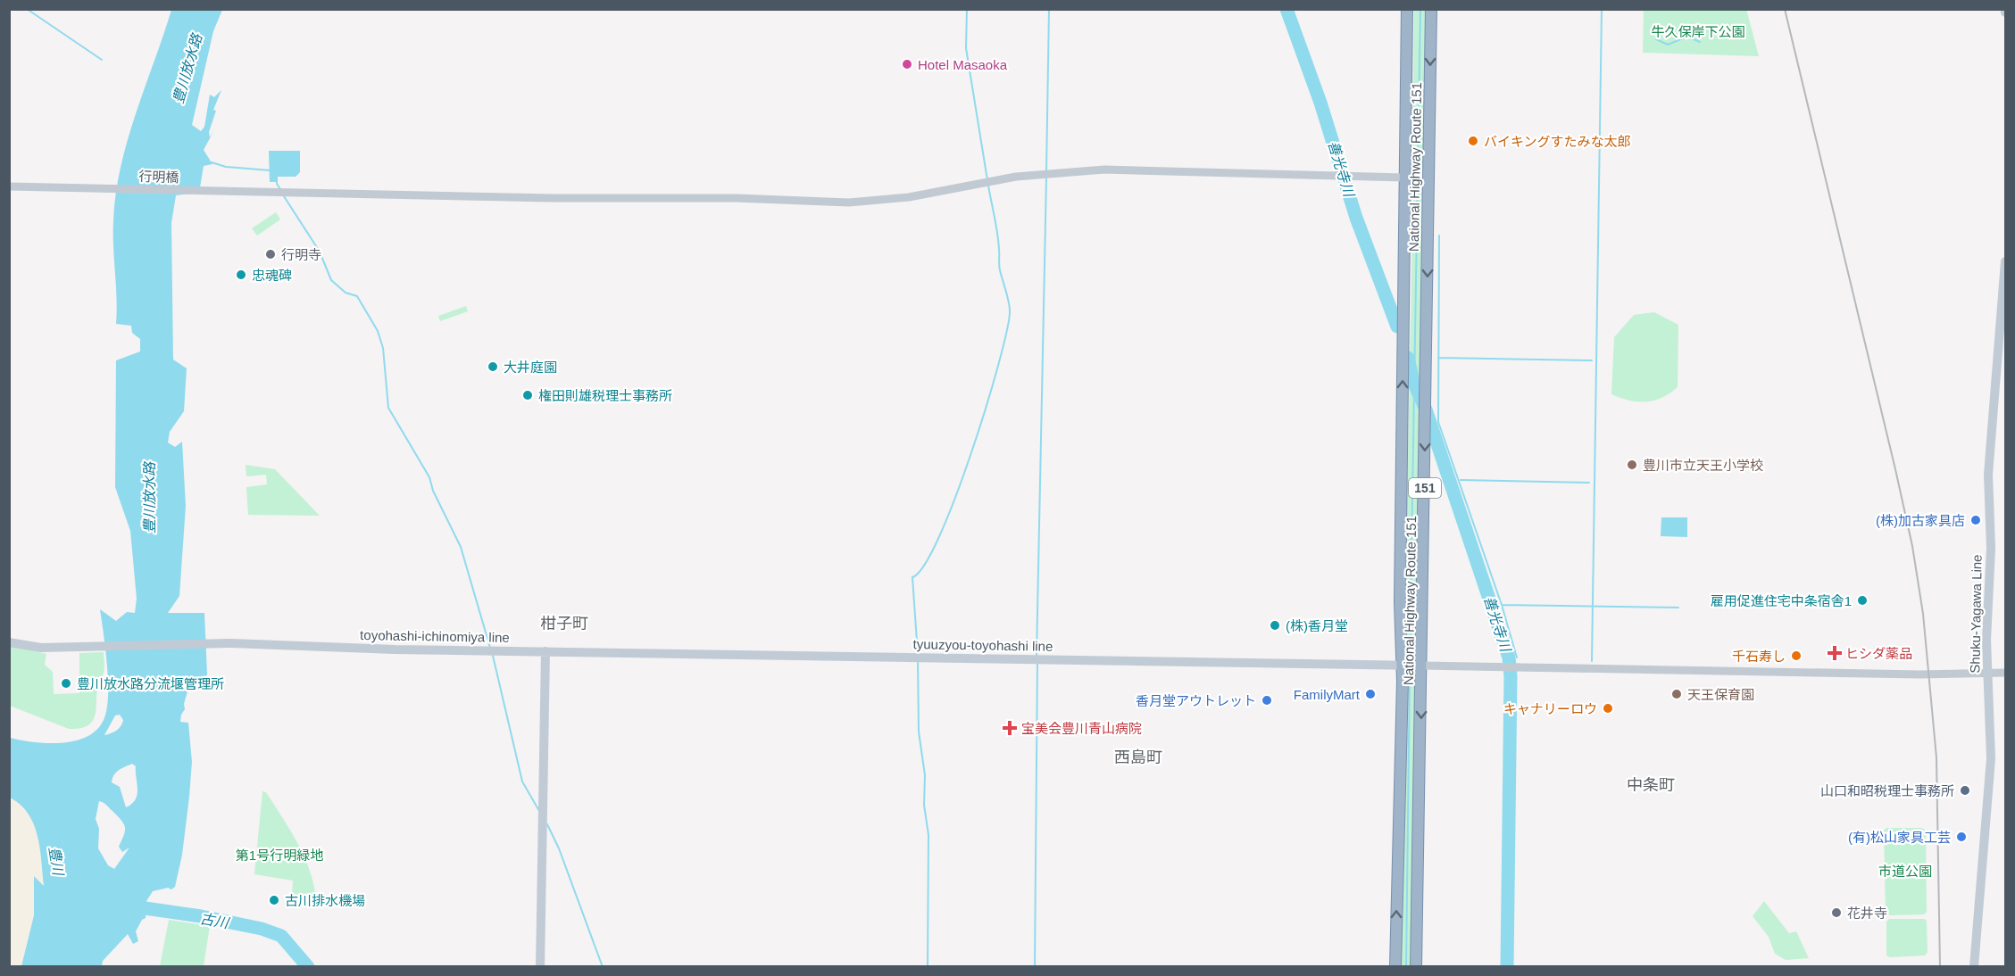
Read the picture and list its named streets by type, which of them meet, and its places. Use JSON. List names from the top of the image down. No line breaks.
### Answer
{"streets":{"highway":["National Highway Route 151","151"],"main road":["Shuku-Yagawa Line","toyohashi-ichinomiya line","tyuuzyou-toyohashi line"],"street":["行明橋"]},"crossings":[["National Highway Route 151","行明橋"],["National Highway Route 151","tyuuzyou-toyohashi line"],["toyohashi-ichinomiya line","tyuuzyou-toyohashi line"]],"districts":["柑子町","西島町","中条町"],"water":["豊川放水路","善光寺川","豊川","古川"],"parks":["牛久保岸下公園","第1号行明緑地","市道公園"],"places":{"other":["Hotel Masaoka","バイキングすたみな太郎","行明寺","忠魂碑","大井庭園","権田則雄税理士事務所","豊川市立天王小学校","(株)加古家具店","雇用促進住宅中条宿舎1","(株)香月堂","千石寿し","豊川放水路分流堰管理所","FamilyMart","天王保育園","香月堂アウトレット","キャナリーロウ","山口和昭税理士事務所","(有)松山家具工芸","古川排水機場","花井寺"],"health":["ヒシダ薬品","宝美会豊川青山病院"]}}
